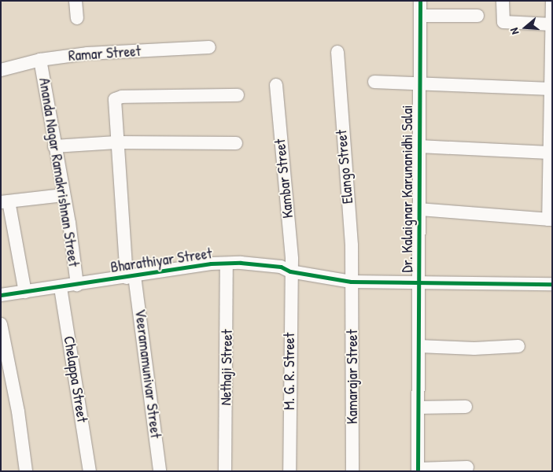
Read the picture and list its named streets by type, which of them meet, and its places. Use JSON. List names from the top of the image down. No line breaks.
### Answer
{"streets":{"street":["Ramar Street","Elango Street","Ananda Nagar Ramakrishnan Street","Kambar Street","Dr. Kalaignar Karunanidhi Salai","Bharathiyar Street","Nethaji Street","M. G. R. Street","Veeramamunivar Street","Kamarajar Street","Chelappa Street"]},"crossings":[["Ramar Street","Ananda Nagar Ramakrishnan Street"],["Elango Street","Bharathiyar Street"],["Elango Street","Kamarajar Street"],["Ananda Nagar Ramakrishnan Street","Bharathiyar Street"],["Kambar Street","Bharathiyar Street"],["Kambar Street","M. G. R. Street"],["Dr. Kalaignar Karunanidhi Salai","Bharathiyar Street"],["Bharathiyar Street","Nethaji Street"],["Bharathiyar Street","M. G. R. Street"],["Bharathiyar Street","Veeramamunivar Street"],["Bharathiyar Street","Kamarajar Street"],["Bharathiyar Street","Chelappa Street"]],"north":"left"}
